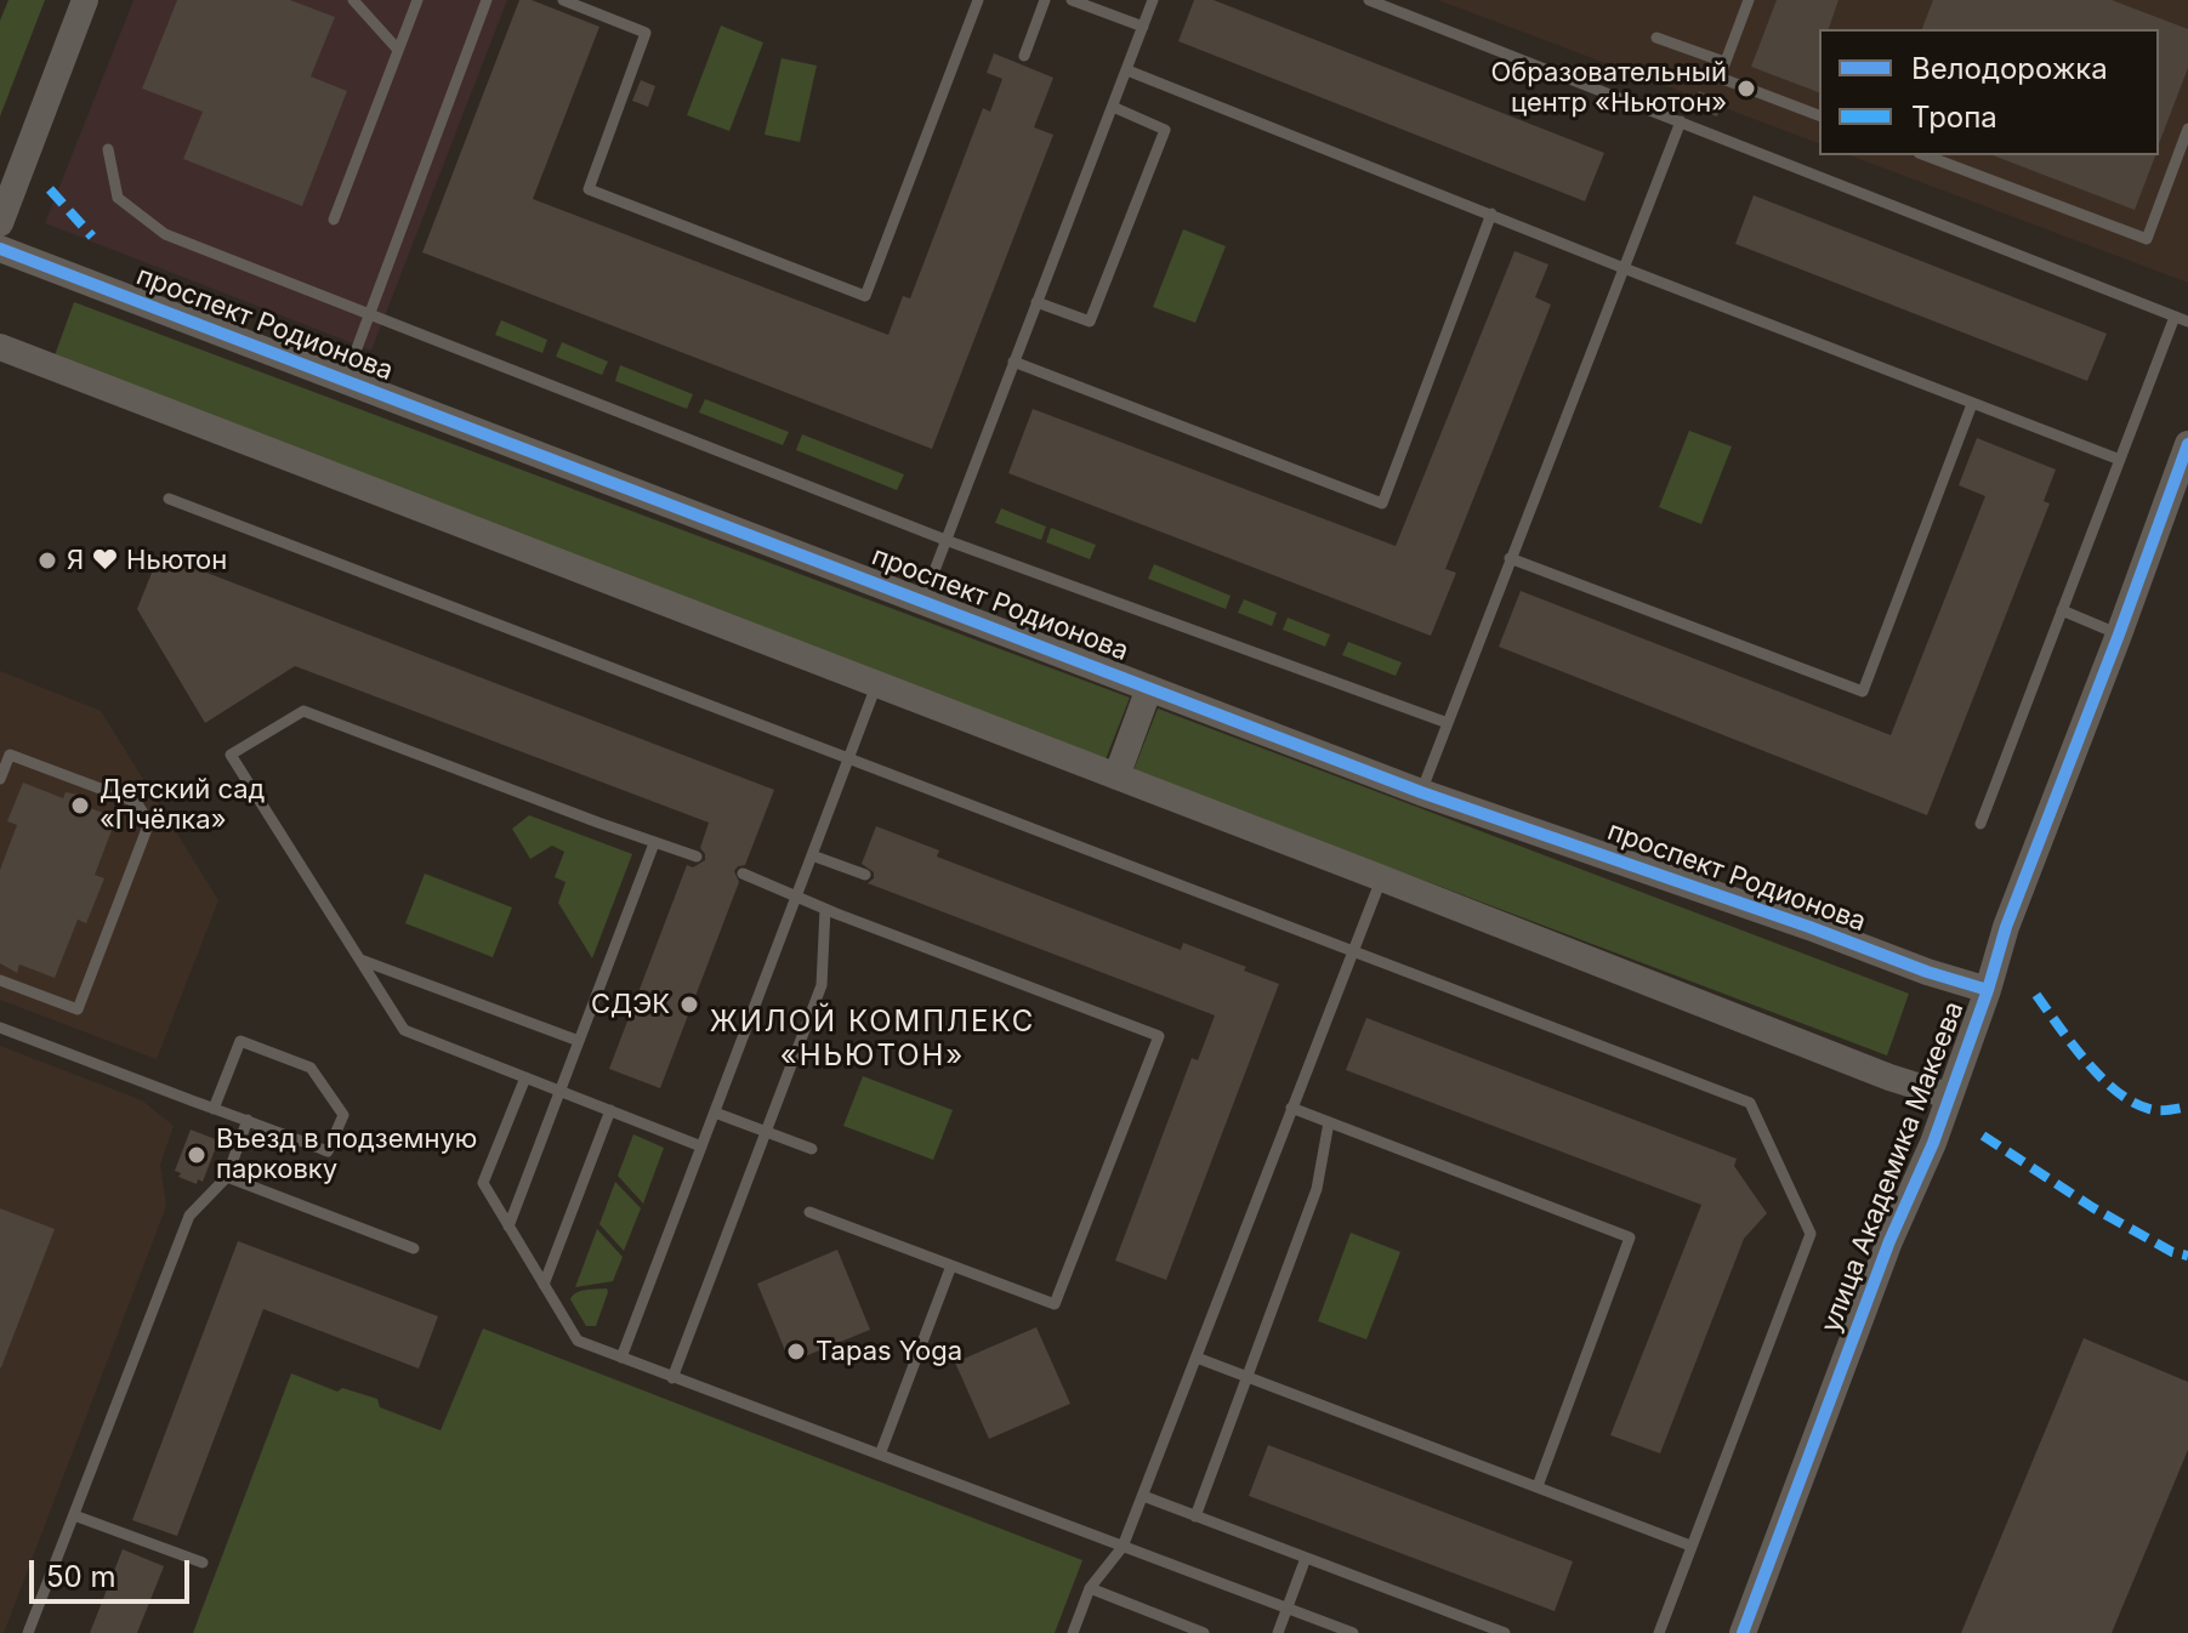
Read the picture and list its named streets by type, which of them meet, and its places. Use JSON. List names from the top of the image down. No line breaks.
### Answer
{"streets":{"street":["проспект Родионова","улица Академика Макеева"]},"crossings":[["проспект Родионова","улица Академика Макеева"]],"districts":["ЖИЛОЙ КОМПЛЕКС «НЬЮТОН»"],"places":["Образовательный центр «Ньютон»","Я ❤ Ньютон","Детский сад «Пчёлка»","СДЭК","Въезд в подземную парковку","Tapas Yoga"],"legend":["Велодорожка","Тропа"],"scale_bar":"50 m"}
